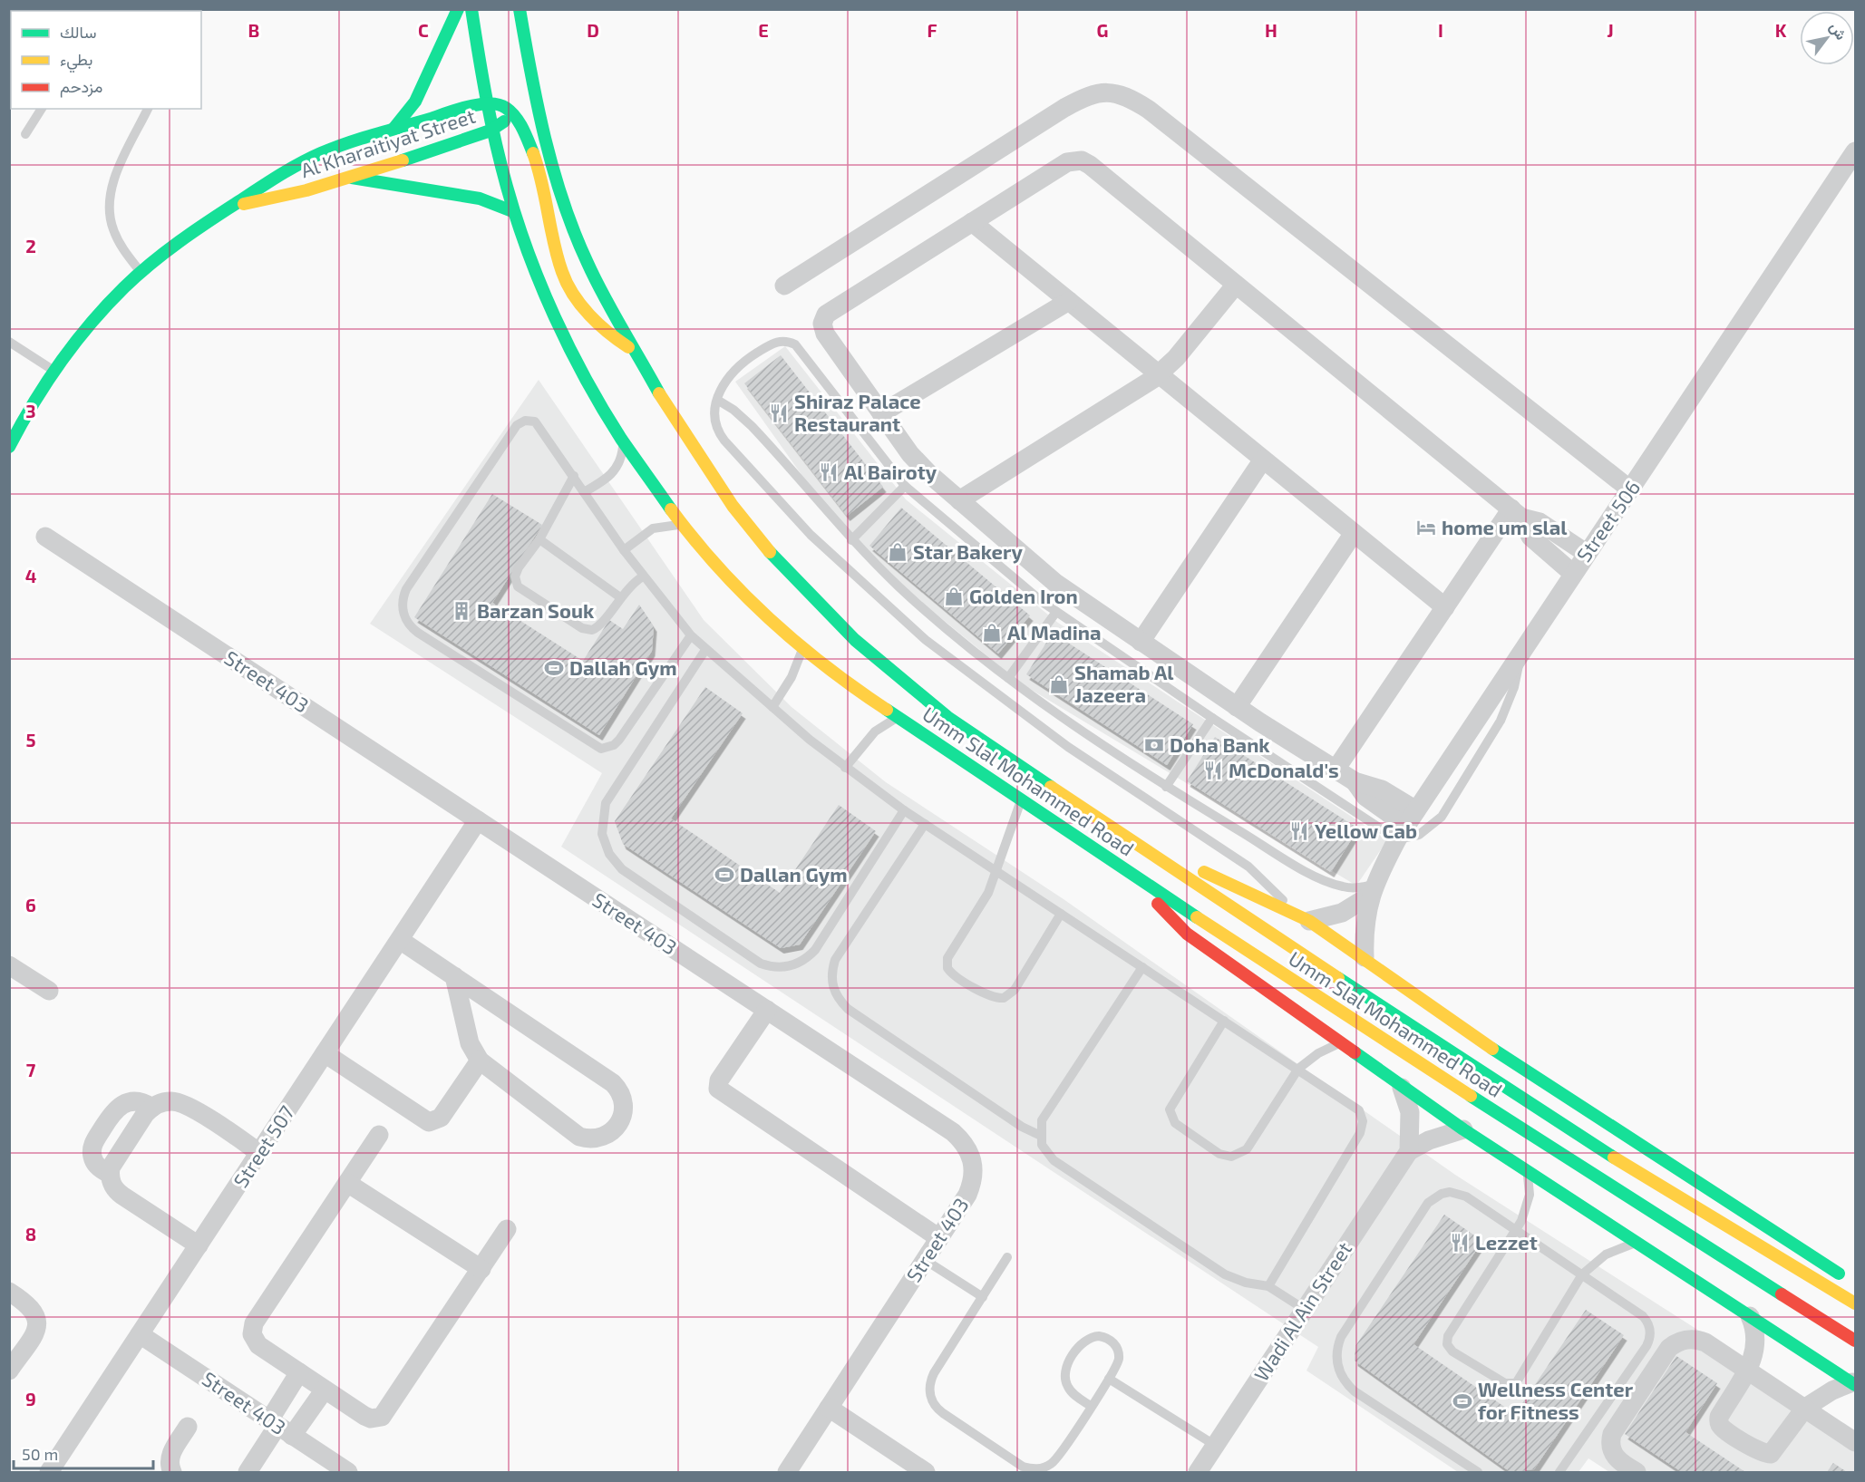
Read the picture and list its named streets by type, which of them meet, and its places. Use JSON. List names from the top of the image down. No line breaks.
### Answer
{"streets":{"street":["Al Kharaitiyat Street","Street 506","Street 403","Umm Slal Mohammed Road","Street 507","Wadi Al Ain Street"]},"crossings":[["Al Kharaitiyat Street","Umm Slal Mohammed Road"],["Street 403","Street 507"]],"places":{"restaurant":["Shiraz Palace Restaurant","Al Bairoty","McDonald's","Yellow Cab","Lezzet"],"hotel":["home um slal"],"shop":["Star Bakery","Golden Iron","Al Madina","Shamab Al Jazeera"],"building":["Barzan Souk"],"sports":["Dallah Gym","Dallan Gym","Wellness Center for Fitness"],"bank":["Doha Bank"]},"legend":["سالك","بطيء","مزدحم"],"scale_bar":"50 m","north":"top right","grid":{"columns":["B","C","D","E","F","G","H","I","J","K"],"rows":["2","3","4","5","6","7","8","9"]}}
